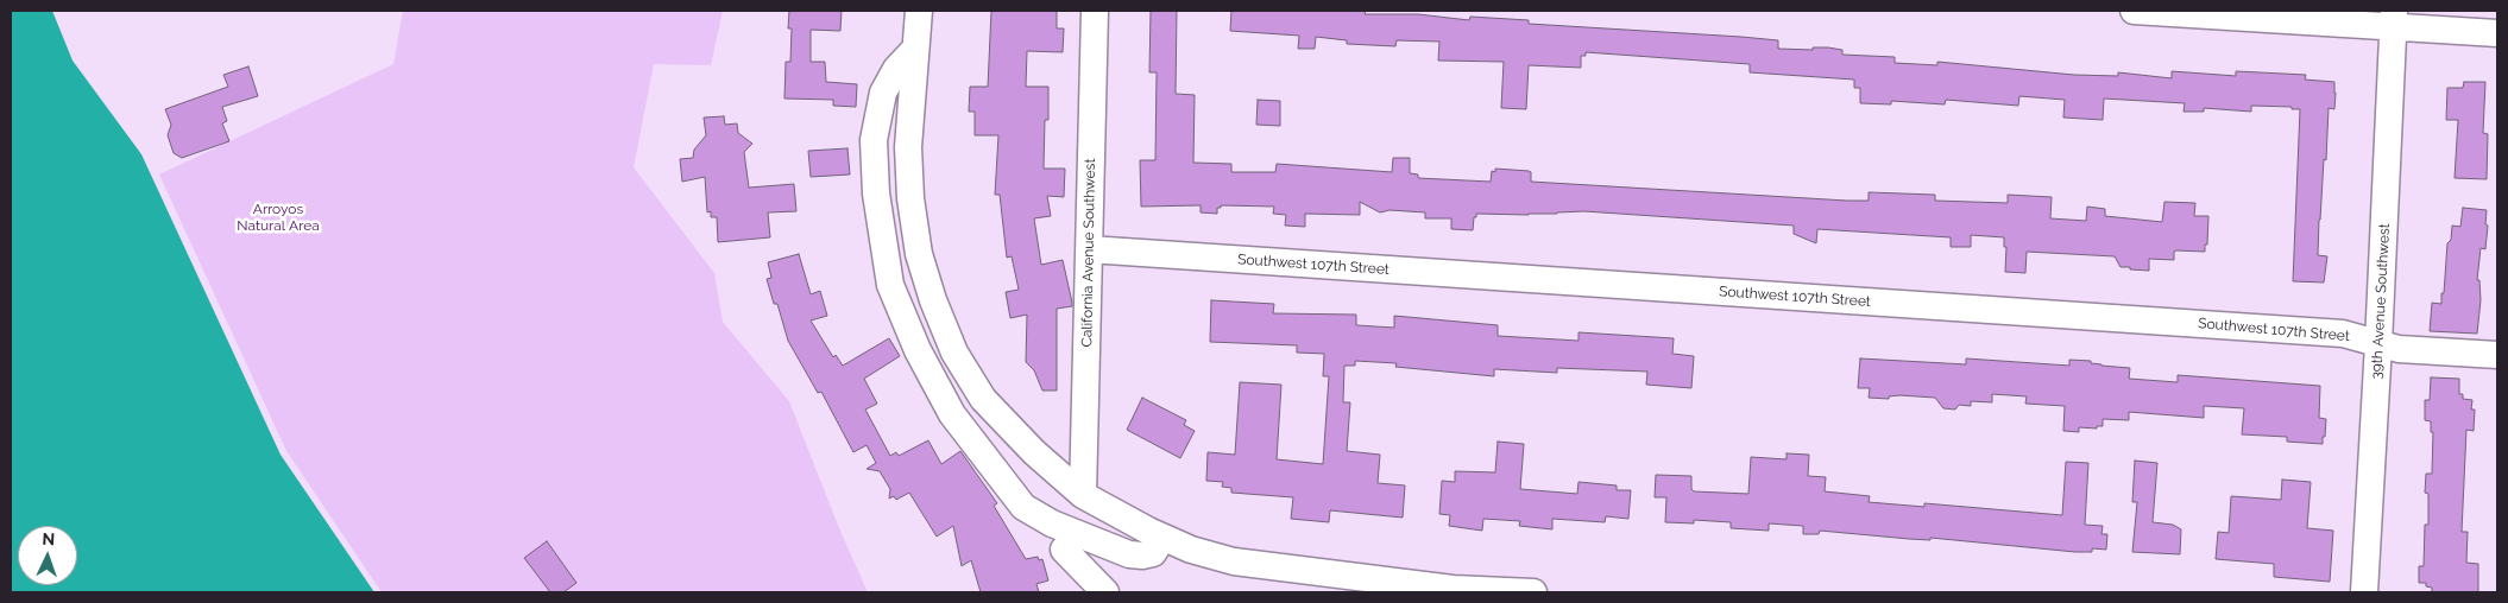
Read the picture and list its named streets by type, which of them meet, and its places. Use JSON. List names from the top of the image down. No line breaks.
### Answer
{"streets":{"street":["California Avenue Southwest","Southwest 107th Street","39th Avenue Southwest"]},"crossings":[["California Avenue Southwest","Southwest 107th Street"],["Southwest 107th Street","39th Avenue Southwest"]],"parks":["Arroyos Natural Area"],"north":"top"}
